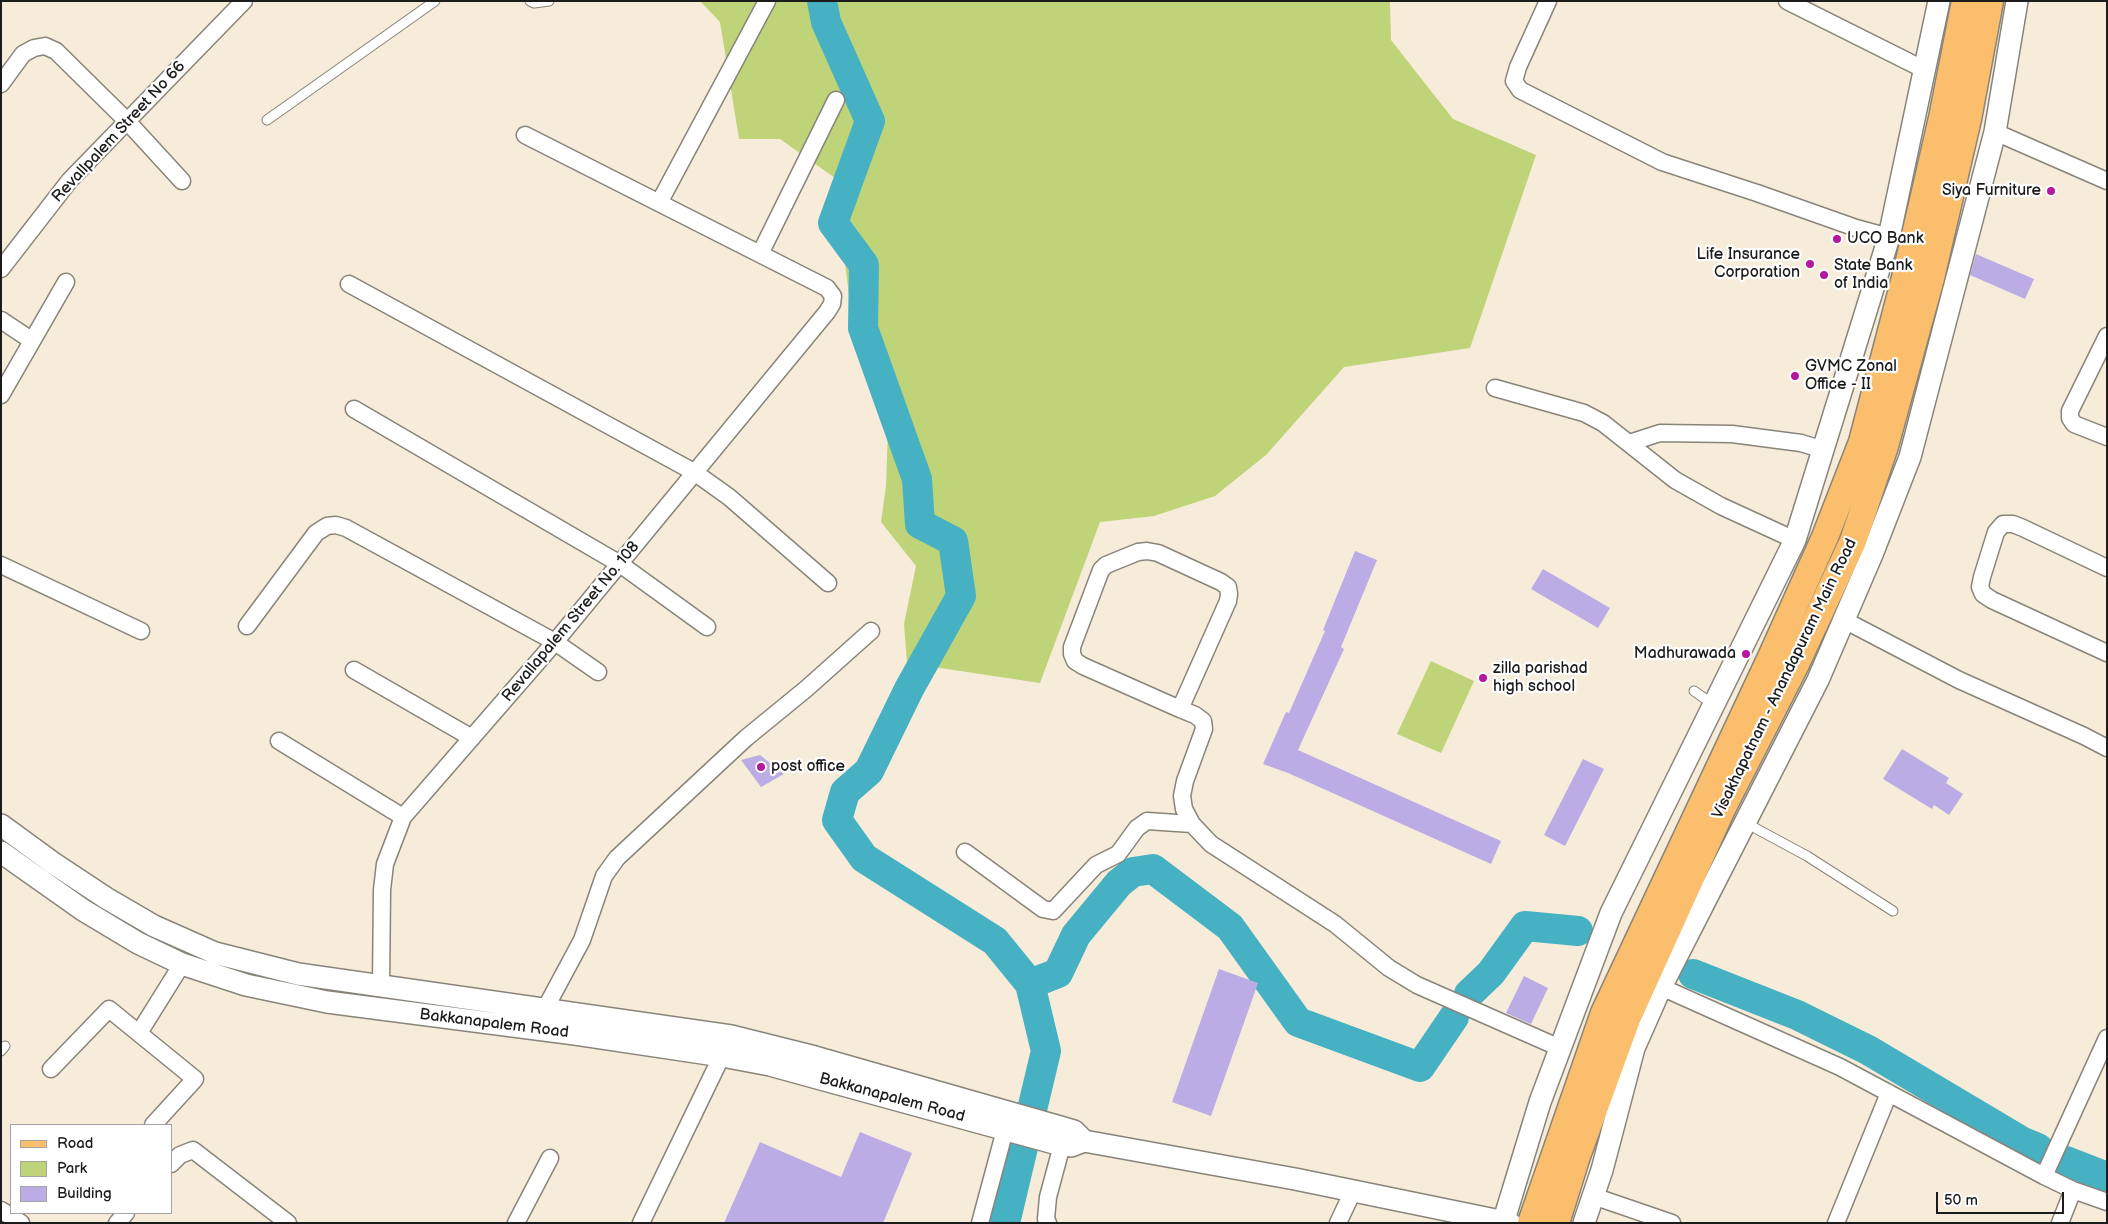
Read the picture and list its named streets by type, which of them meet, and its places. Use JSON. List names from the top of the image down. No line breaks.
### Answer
{"streets":{"main road":["Visakhapatnam - Anandapuram Main Road"],"street":["Revallpalem Street No 66","Revallapalem Street No. 108","Bakkanapalem Road"]},"places":["Siya Furniture","UCO Bank","Life Insurance Corporation","State Bank of India","GVMC Zonal Office - II","Madhurawada","zilla parishad high school","post office"],"legend":["Road","Park","Building"],"scale_bar":"50 m"}
